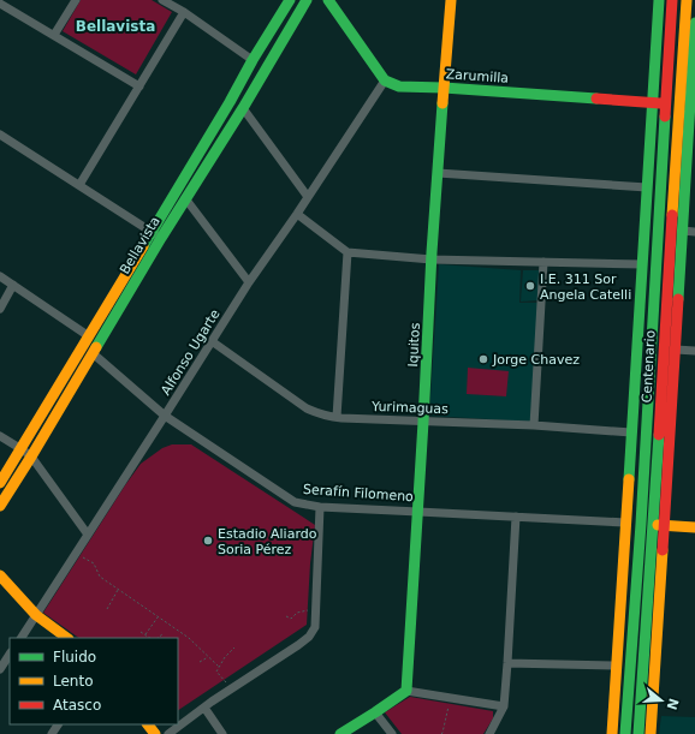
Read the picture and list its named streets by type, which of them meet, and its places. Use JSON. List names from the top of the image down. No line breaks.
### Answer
{"streets":{"main road":["Zarumilla","Bellavista","Iquitos","Centenario","Serafín Filomeno"],"street":["Alfonso Ugarte","Yurimaguas"]},"crossings":[["Zarumilla","Iquitos"],["Zarumilla","Alfonso Ugarte"],["Zarumilla","Centenario"],["Bellavista","Serafín Filomeno"],["Iquitos","Yurimaguas"],["Iquitos","Serafín Filomeno"],["Alfonso Ugarte","Yurimaguas"],["Alfonso Ugarte","Serafín Filomeno"],["Centenario","Serafín Filomeno"]],"districts":["Bellavista"],"places":["I.E. 311 Sor Angela Catelli","Jorge Chavez","Estadio Aliardo Soria Pérez"],"legend":["Fluido","Lento","Atasco"],"north":"right"}
